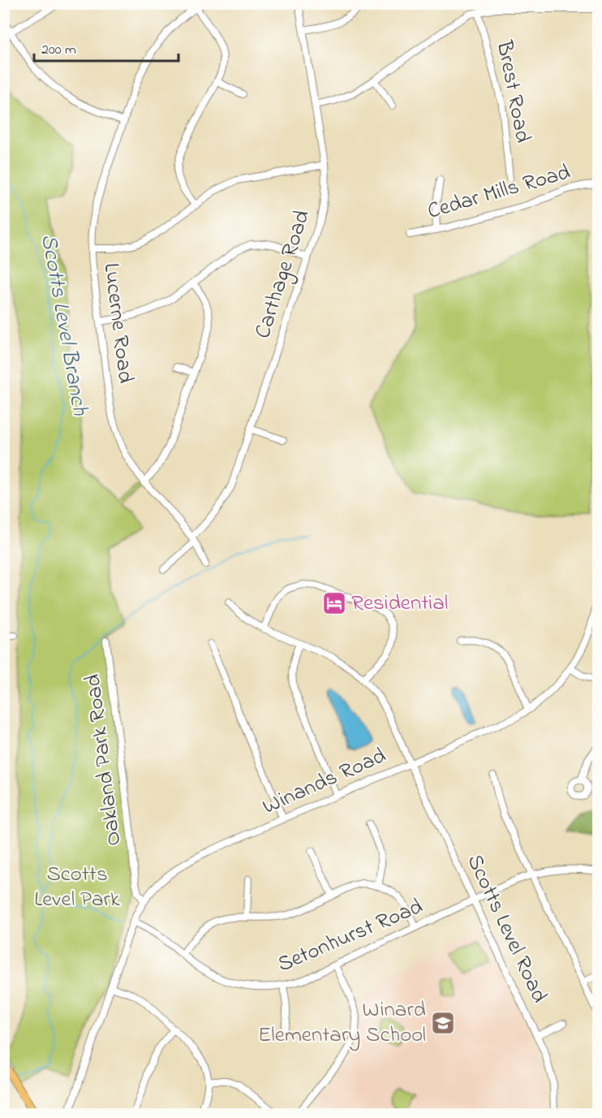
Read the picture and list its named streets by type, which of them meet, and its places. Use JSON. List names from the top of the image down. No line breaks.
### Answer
{"streets":{"street":["Brest Road","Cedar Mills Road","Carthage Road","Lucerne Road","Oakland Park Road","Winands Road","Scotts Level Road","Setonhurst Road"]},"crossings":[["Carthage Road","Lucerne Road"],["Oakland Park Road","Winands Road"],["Winands Road","Scotts Level Road"],["Winands Road","Setonhurst Road"],["Scotts Level Road","Setonhurst Road"]],"water":["Scotts Level Branch"],"parks":["Scotts Level Park"],"places":{"hotel":["Residential"],"school or university":["Winard Elementary School"]},"scale_bar":"200 m"}
